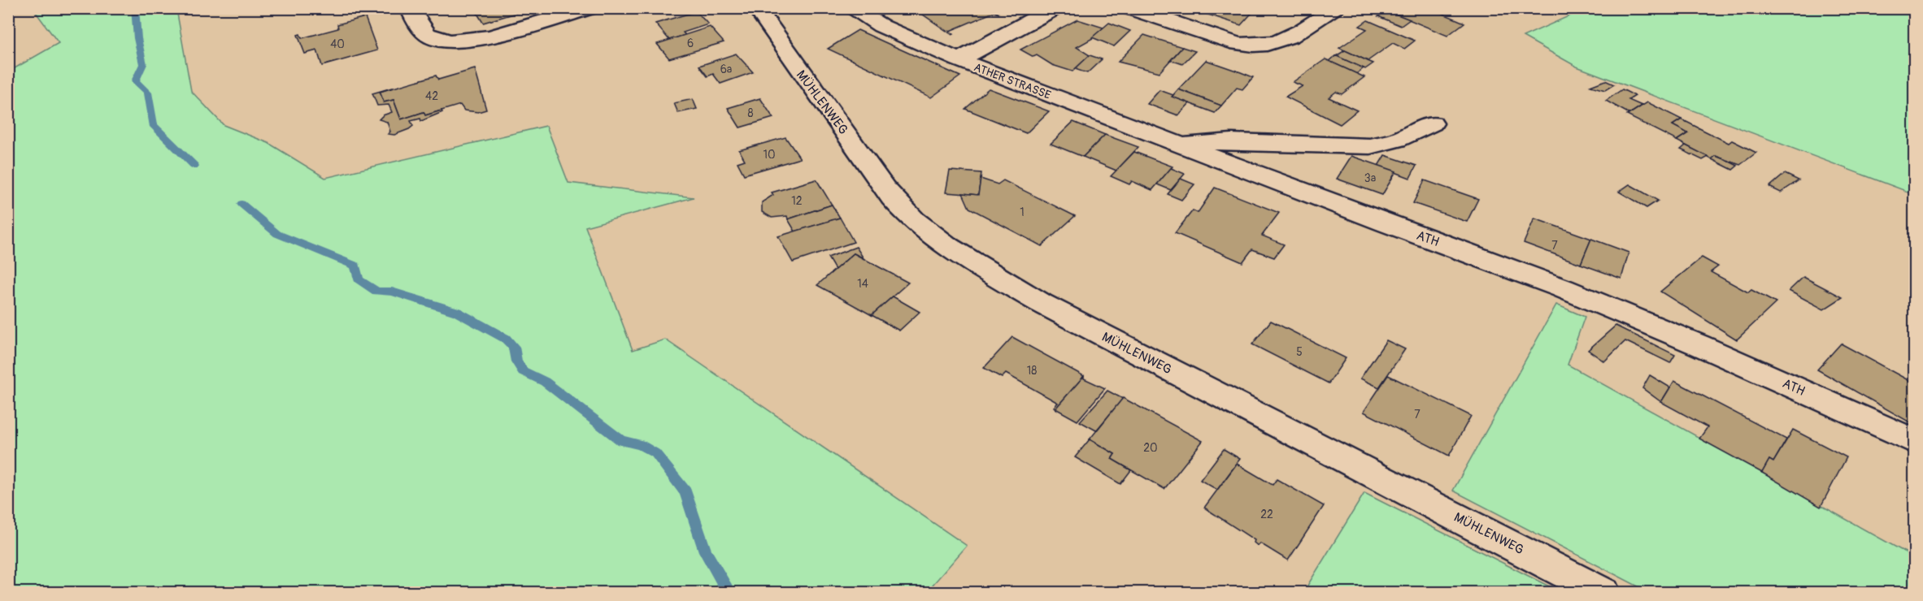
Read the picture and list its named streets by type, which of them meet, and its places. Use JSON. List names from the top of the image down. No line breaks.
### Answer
{"streets":{"street":["ATHER STRASSE","MÜHLENWEG","ATH"]},"crossings":[["ATHER STRASSE","ATH"]],"house_numbers":["6","40","6a","42","8","10","3a","12","1","7","14","5","18","7","20","22"]}
